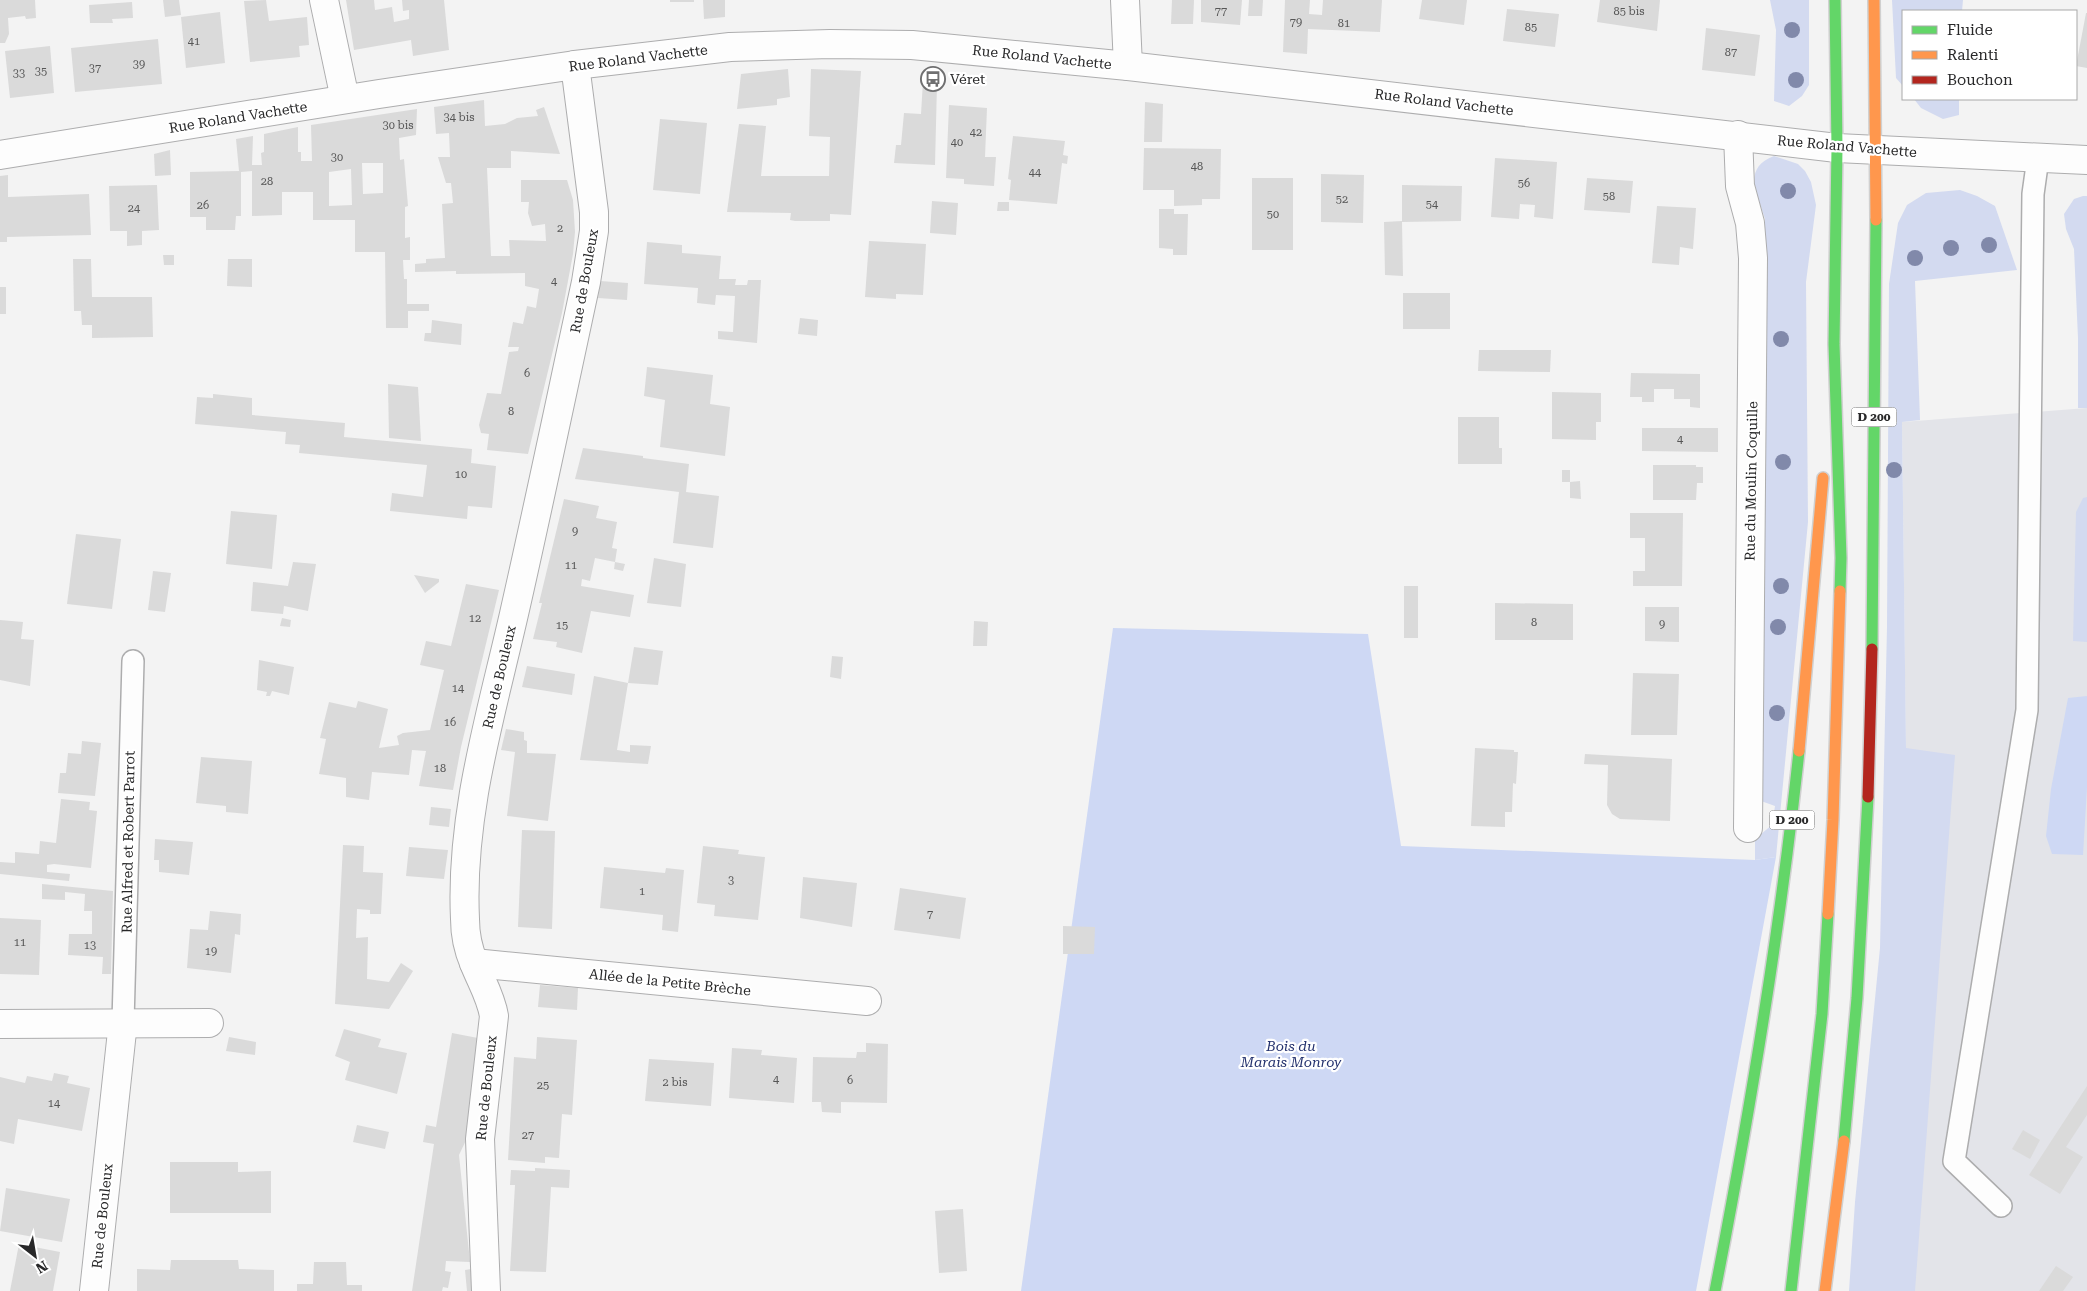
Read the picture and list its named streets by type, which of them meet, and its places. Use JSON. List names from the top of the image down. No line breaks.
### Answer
{"streets":{"main road":["D 200"],"street":["Rue Roland Vachette","Rue de Bouleux","Rue du Moulin Coquille","Allée de la Petite Brèche"],"lane":["Rue Alfred et Robert Parrot"]},"crossings":[["Rue Roland Vachette","Rue de Bouleux"],["Rue Roland Vachette","D 200"],["Rue Roland Vachette","Rue du Moulin Coquille"],["Rue de Bouleux","Rue Alfred et Robert Parrot"],["Rue de Bouleux","Allée de la Petite Brèche"]],"parks":["Bois du Marais Monroy"],"places":{"bus stop":["Véret"]},"house_numbers":["77","85 bis","79","81","85","41","87","39","37","35","33","34 bis","30 bis","42","40","30","48","44","28","56","58","52","54","26","24","50","2","4","6","8","4","10","9","11","12","8","9","15","14","16","18","3","1","7","11","13","19","4","6","2 bis","25","14","27"],"legend":["Fluide","Ralenti","Bouchon"],"north":"bottom right"}
